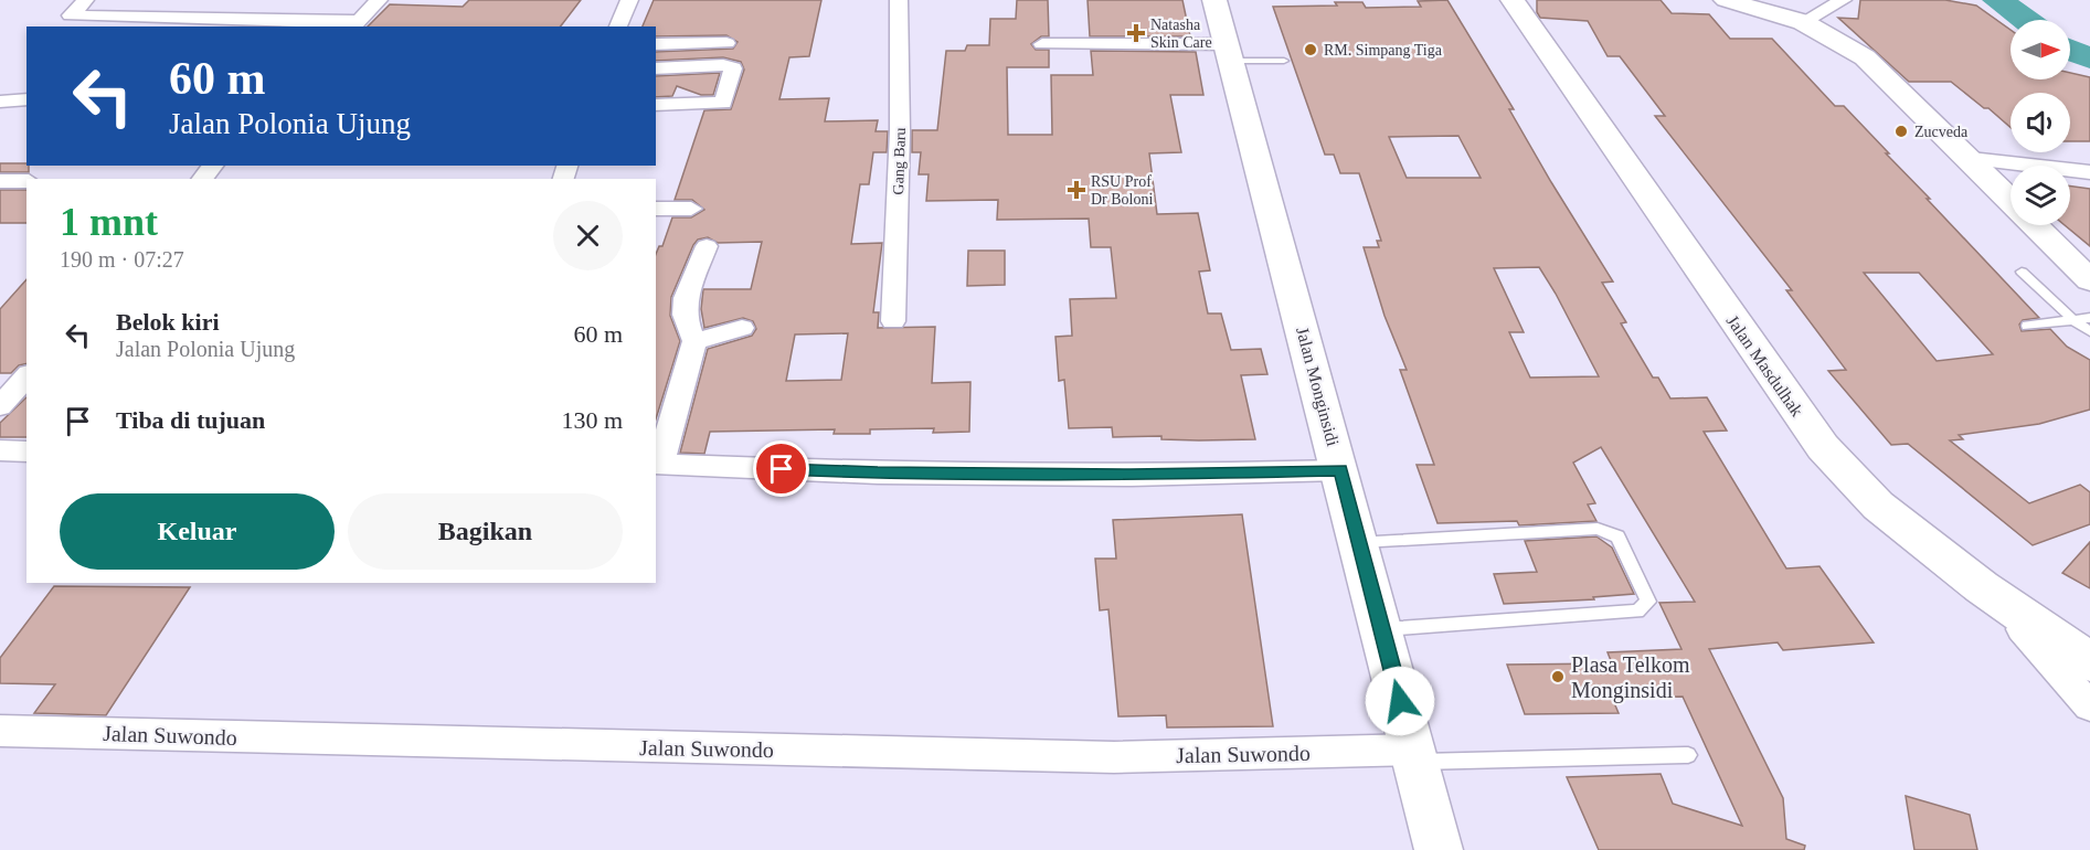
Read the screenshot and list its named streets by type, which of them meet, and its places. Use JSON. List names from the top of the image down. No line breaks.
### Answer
{"streets":{"street":["Gang Baru","Jalan Masdulhak","Jalan Monginsidi","Jalan Suwondo"]},"crossings":[["Jalan Monginsidi","Jalan Suwondo"]],"places":{"health":["Natasha Skin Care","RSU Prof Dr Boloni"],"other":["RM. Simpang Tiga","Zucveda","Plasa Telkom Monginsidi"]},"north":"right","page":{"turn":["60 m","Jalan Polonia Ujung"],"heading":["1 mnt","190 m · 07:27"],"list":[{"name":"Belok kiri","note":"Jalan Polonia Ujung","value":"60 m"},{"name":"Tiba di tujuan","value":"130 m"}],"buttons":["Keluar","Bagikan"]}}
